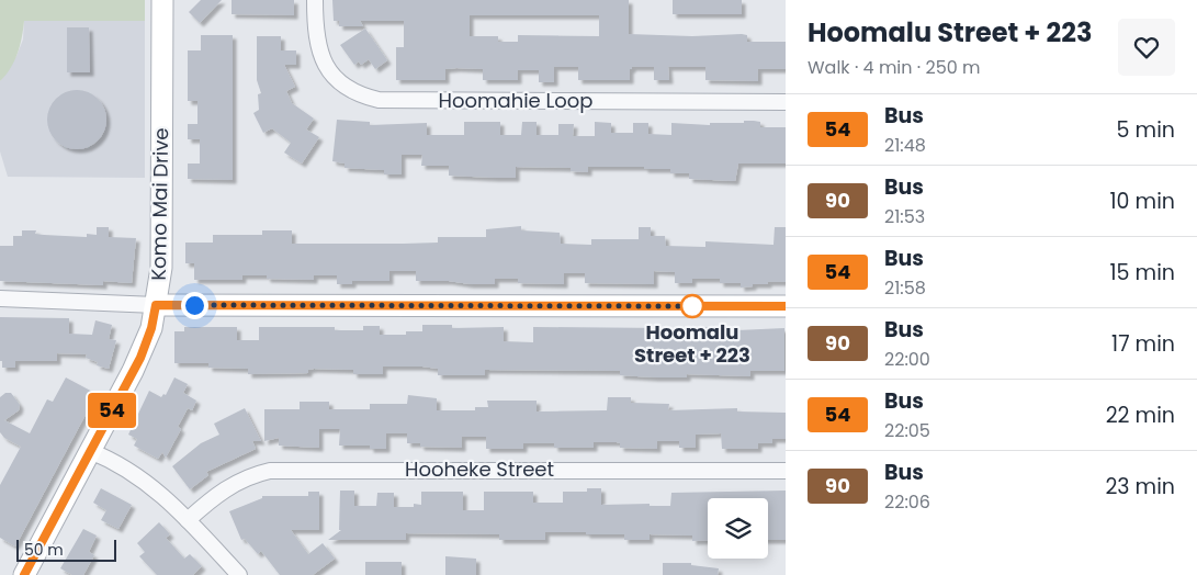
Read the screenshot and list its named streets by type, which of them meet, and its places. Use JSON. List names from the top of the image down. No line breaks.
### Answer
{"streets":{"street":["Hoomahie Loop","Komo Mai Drive","Hooheke Street"]},"places":["Hoomalu Street + 223"],"lines":["bus line 54"],"scale_bar":"50 m","page":{"on_map":"54","heading":["Hoomalu Street + 223","Walk · 4 min · 250 m"],"list":[{"mark":"54","name":"Bus","note":"21:48","value":"5 min"},{"mark":"90","name":"Bus","note":"21:53","value":"10 min"},{"mark":"54","name":"Bus","note":"21:58","value":"15 min"},{"mark":"90","name":"Bus","note":"22:00","value":"17 min"},{"mark":"54","name":"Bus","note":"22:05","value":"22 min"},{"mark":"90","name":"Bus","note":"22:06","value":"23 min"}],"scale":"50 m"}}
